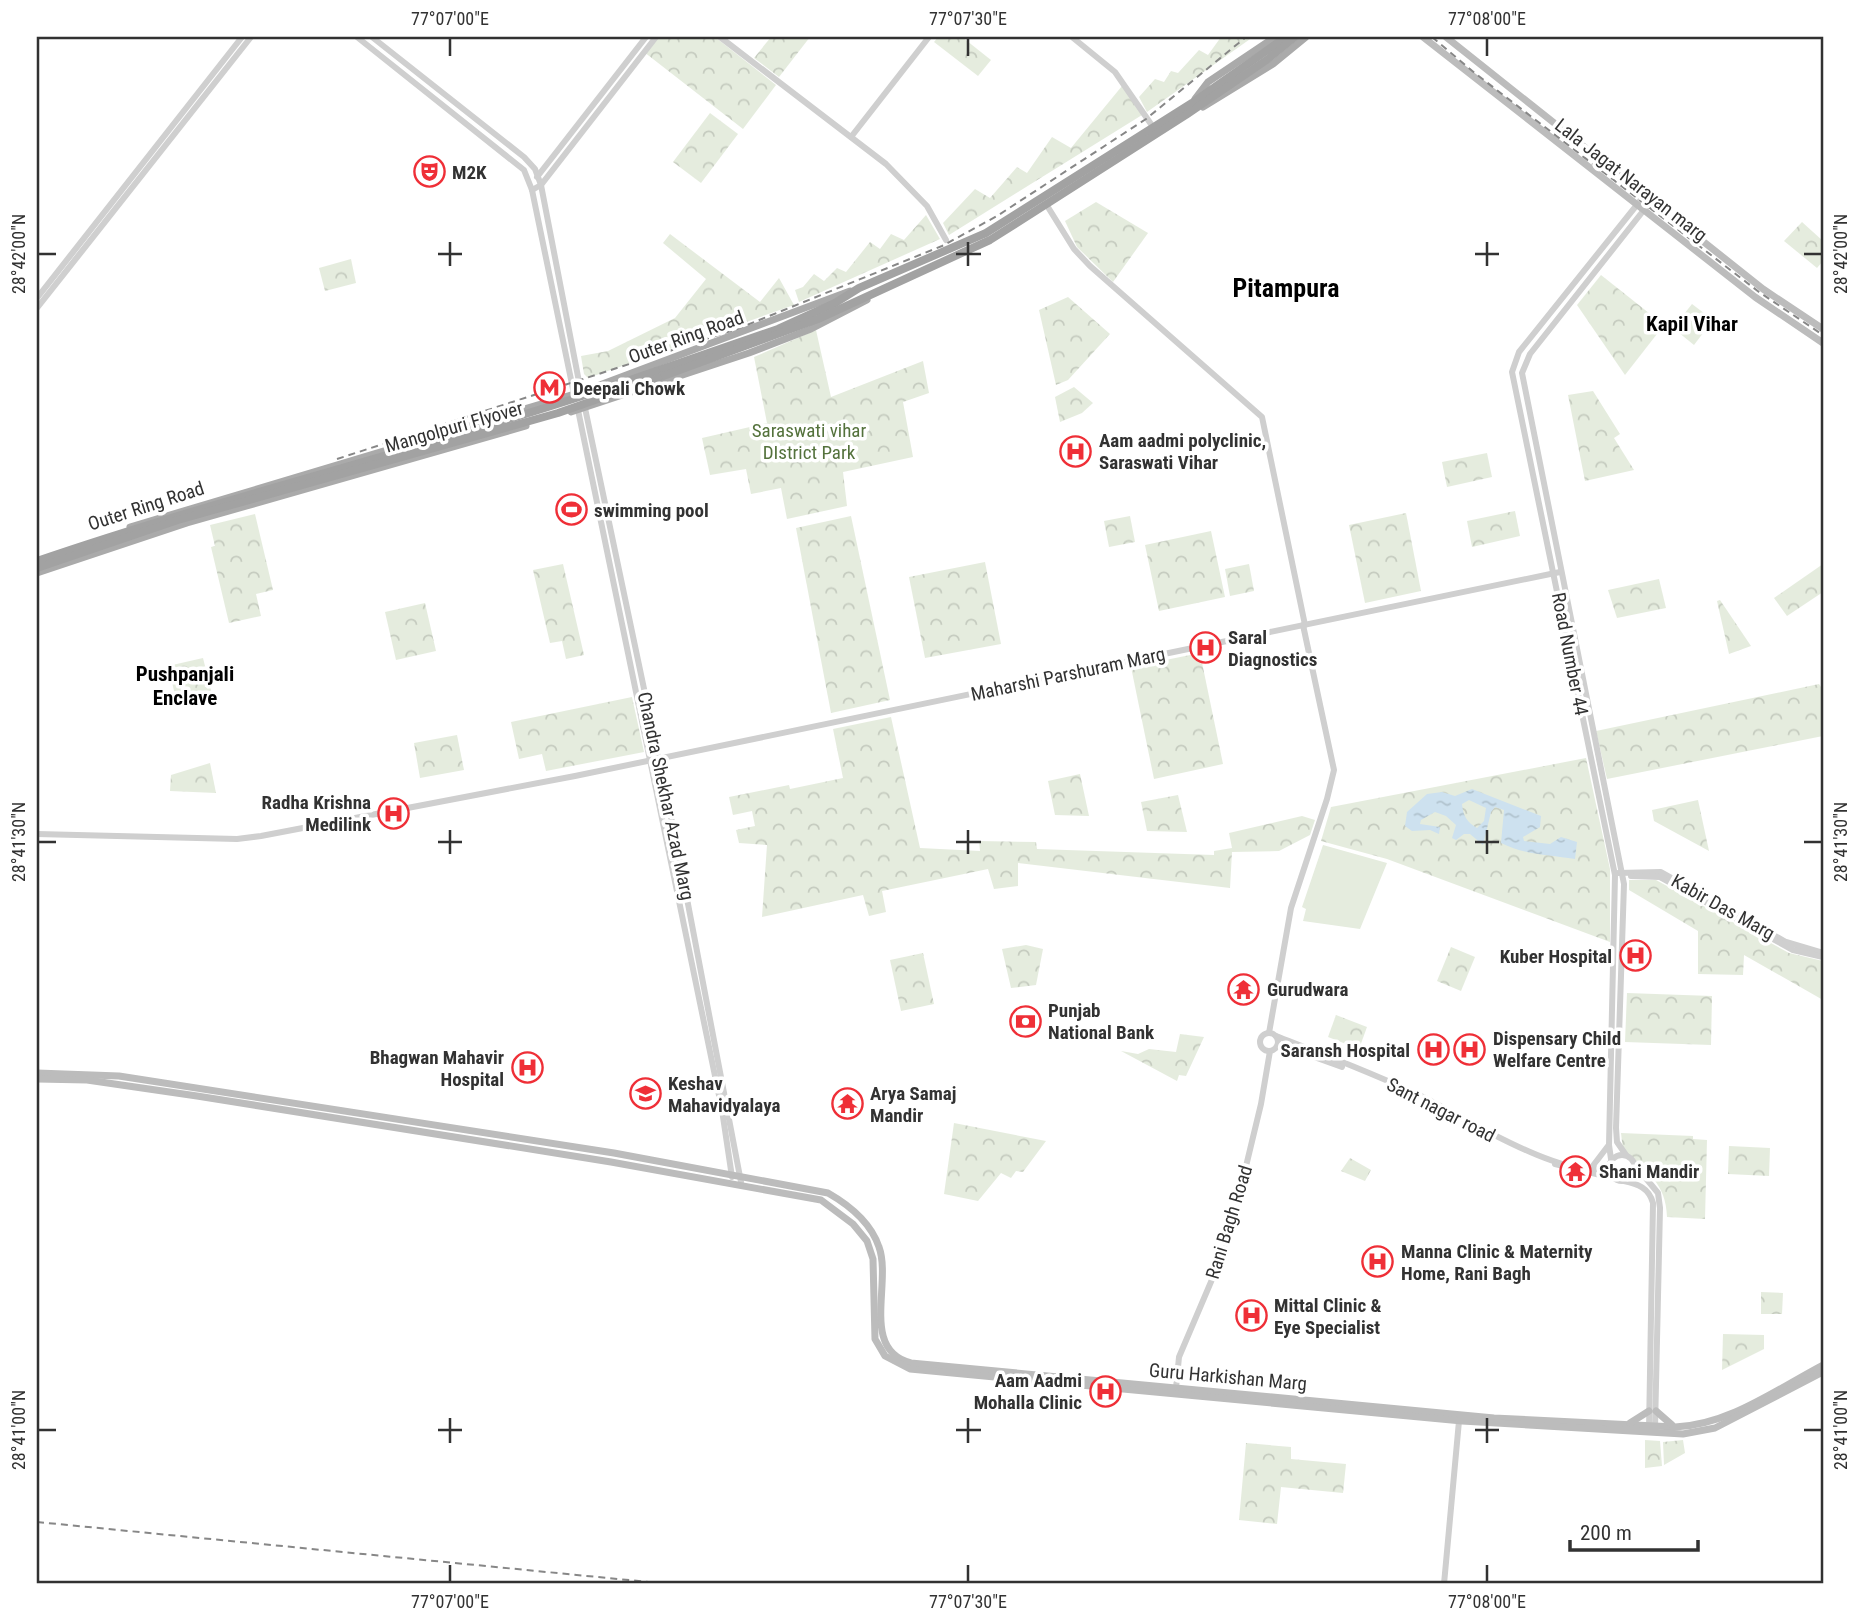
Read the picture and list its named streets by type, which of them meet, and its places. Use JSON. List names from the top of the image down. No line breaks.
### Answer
{"streets":{"highway":["Outer Ring Road","Mangolpuri Flyover"],"main road":["Lala Jagat Narayan marg","Guru Harkishan Marg"],"street":["Road Number 44","Maharshi Parshuram Marg","Chandra Shekhar Azad Marg","Kabir Das Marg","Sant nagar road","Rani Bagh Road"]},"crossings":[["Lala Jagat Narayan marg","Road Number 44"],["Outer Ring Road","Mangolpuri Flyover"],["Outer Ring Road","Chandra Shekhar Azad Marg"],["Road Number 44","Maharshi Parshuram Marg"],["Road Number 44","Kabir Das Marg"],["Road Number 44","Sant nagar road"],["Maharshi Parshuram Marg","Chandra Shekhar Azad Marg"],["Chandra Shekhar Azad Marg","Guru Harkishan Marg"],["Sant nagar road","Rani Bagh Road"],["Rani Bagh Road","Guru Harkishan Marg"]],"districts":["Pitampura","Kapil Vihar","Pushpanjali Enclave"],"parks":["Saraswati vihar DIstrict Park"],"places":{"theatre":["M2K"],"metro station":["Deepali Chowk"],"hospital":["Aam aadmi polyclinic, Saraswati Vihar","Saral Diagnostics","Radha Krishna Medilink","Kuber Hospital","Dispensary Child Welfare Centre","Saransh Hospital","Bhagwan Mahavir Hospital","Manna Clinic & Maternity Home, Rani Bagh","Mittal Clinic & Eye Specialist","Aam Aadmi Mohalla Clinic"],"sports":["swimming pool"],"temple":["Gurudwara","Arya Samaj Mandir","Shani Mandir"],"bank":["Punjab National Bank"],"school or university":["Keshav Mahavidyalaya"]},"scale_bar":"200 m","coordinates":["77°07'00\"E","77°07'30\"E","77°08'00\"E","28°42'00\"N","28°41'30\"N","28°41'00\"N"]}
